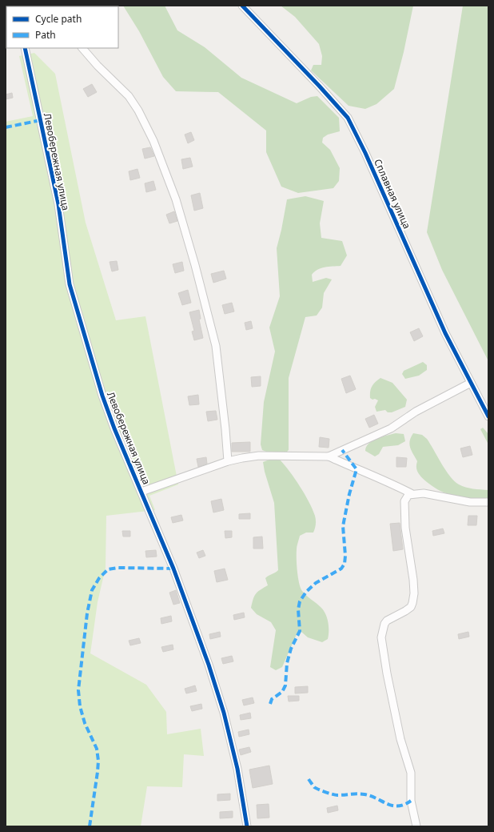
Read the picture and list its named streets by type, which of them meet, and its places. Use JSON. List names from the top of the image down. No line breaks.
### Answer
{"streets":{"street":["Левобережная улица","Сплавная улица"]},"legend":["Cycle path","Path"]}
